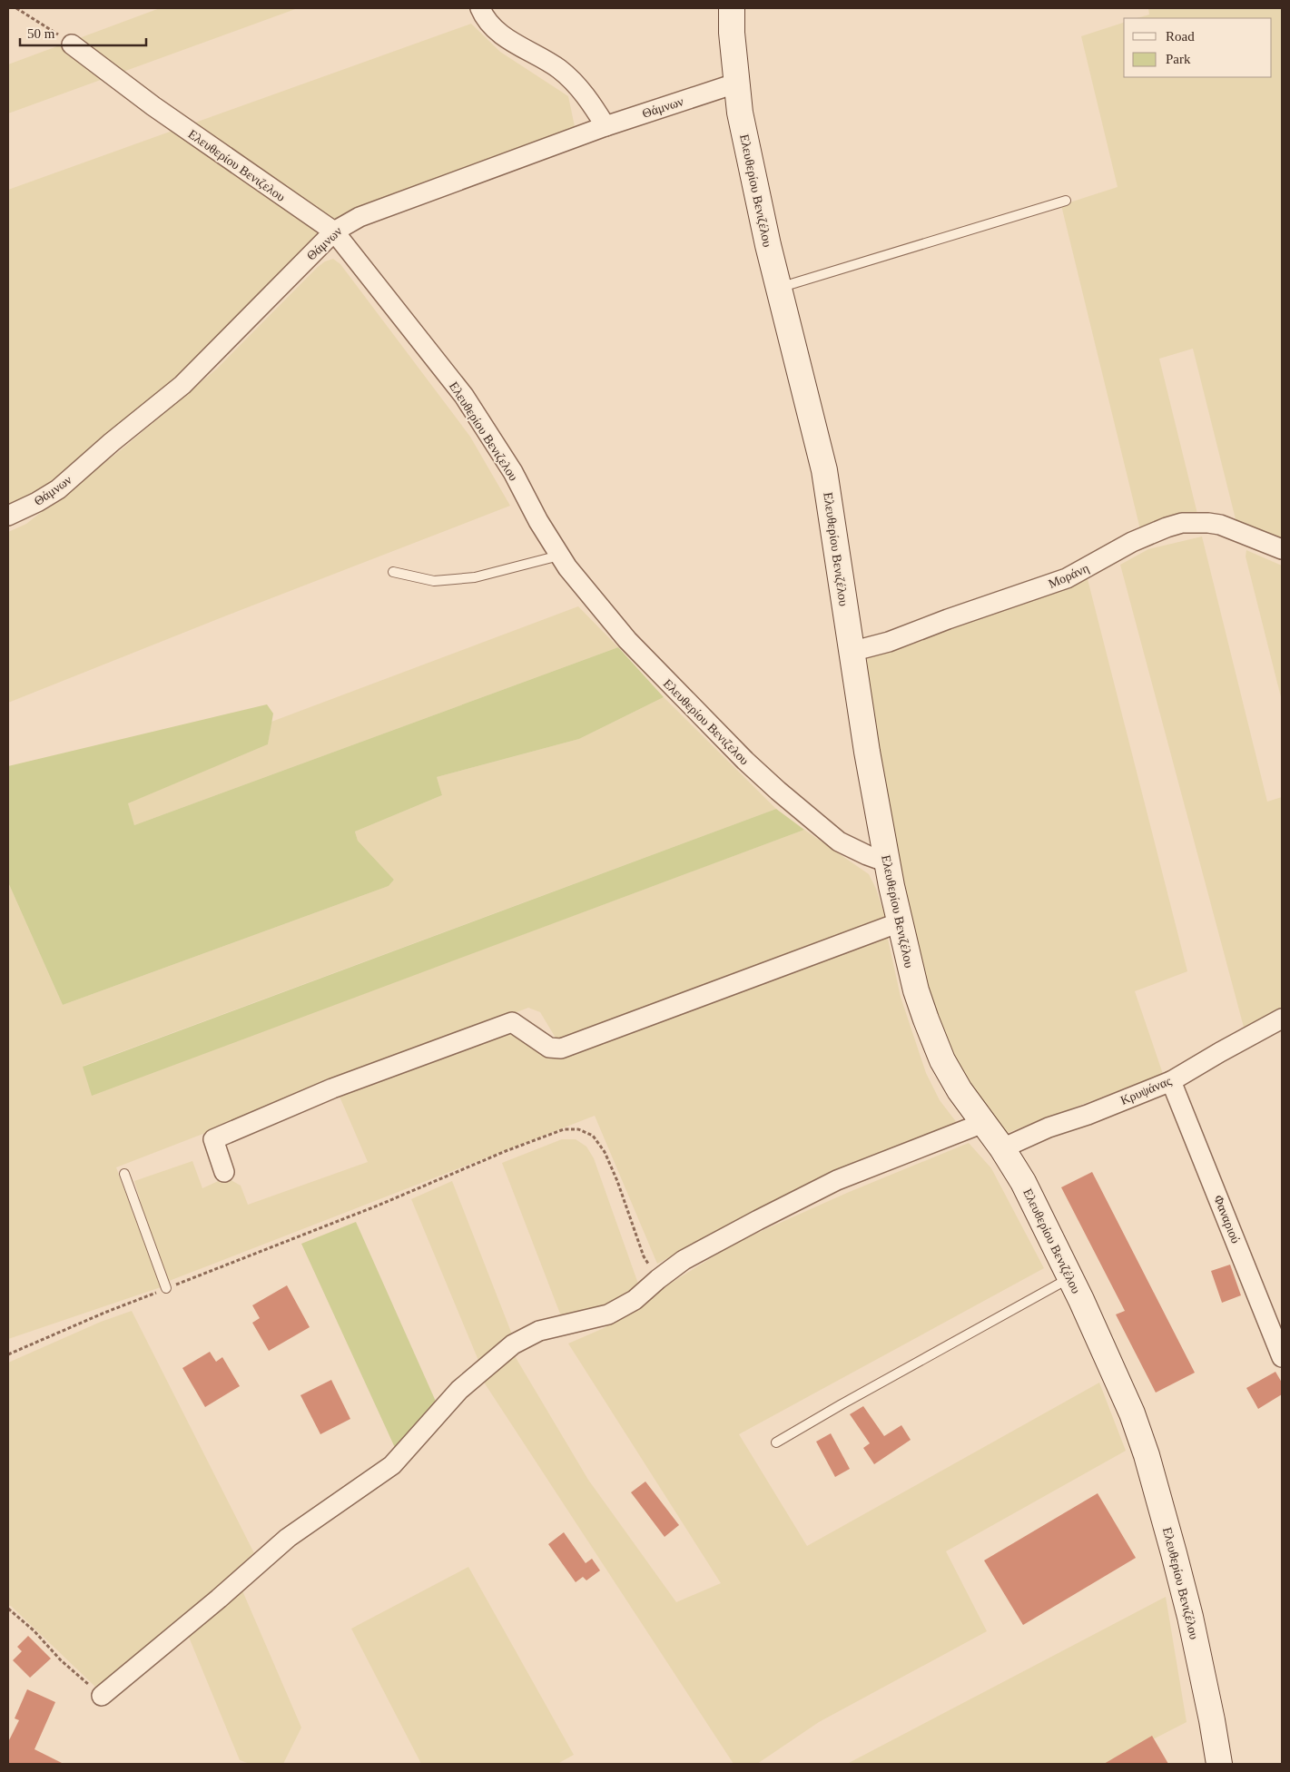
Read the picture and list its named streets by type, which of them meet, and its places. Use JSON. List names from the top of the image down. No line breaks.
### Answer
{"streets":{"main road":["Ελευθερίου Βενιζέλου"],"street":["Θάμνων","Ελευθερίου Βενιζελου","Μοράνη","Κρυψάνας","Φαναριού"]},"crossings":[["Θάμνων","Ελευθερίου Βενιζελου"],["Θάμνων","Ελευθερίου Βενιζέλου"],["Ελευθερίου Βενιζελου","Ελευθερίου Βενιζέλου"],["Ελευθερίου Βενιζέλου","Μοράνη"],["Ελευθερίου Βενιζέλου","Κρυψάνας"],["Κρυψάνας","Φαναριού"]],"legend":["Road","Park"],"scale_bar":"50 m"}
